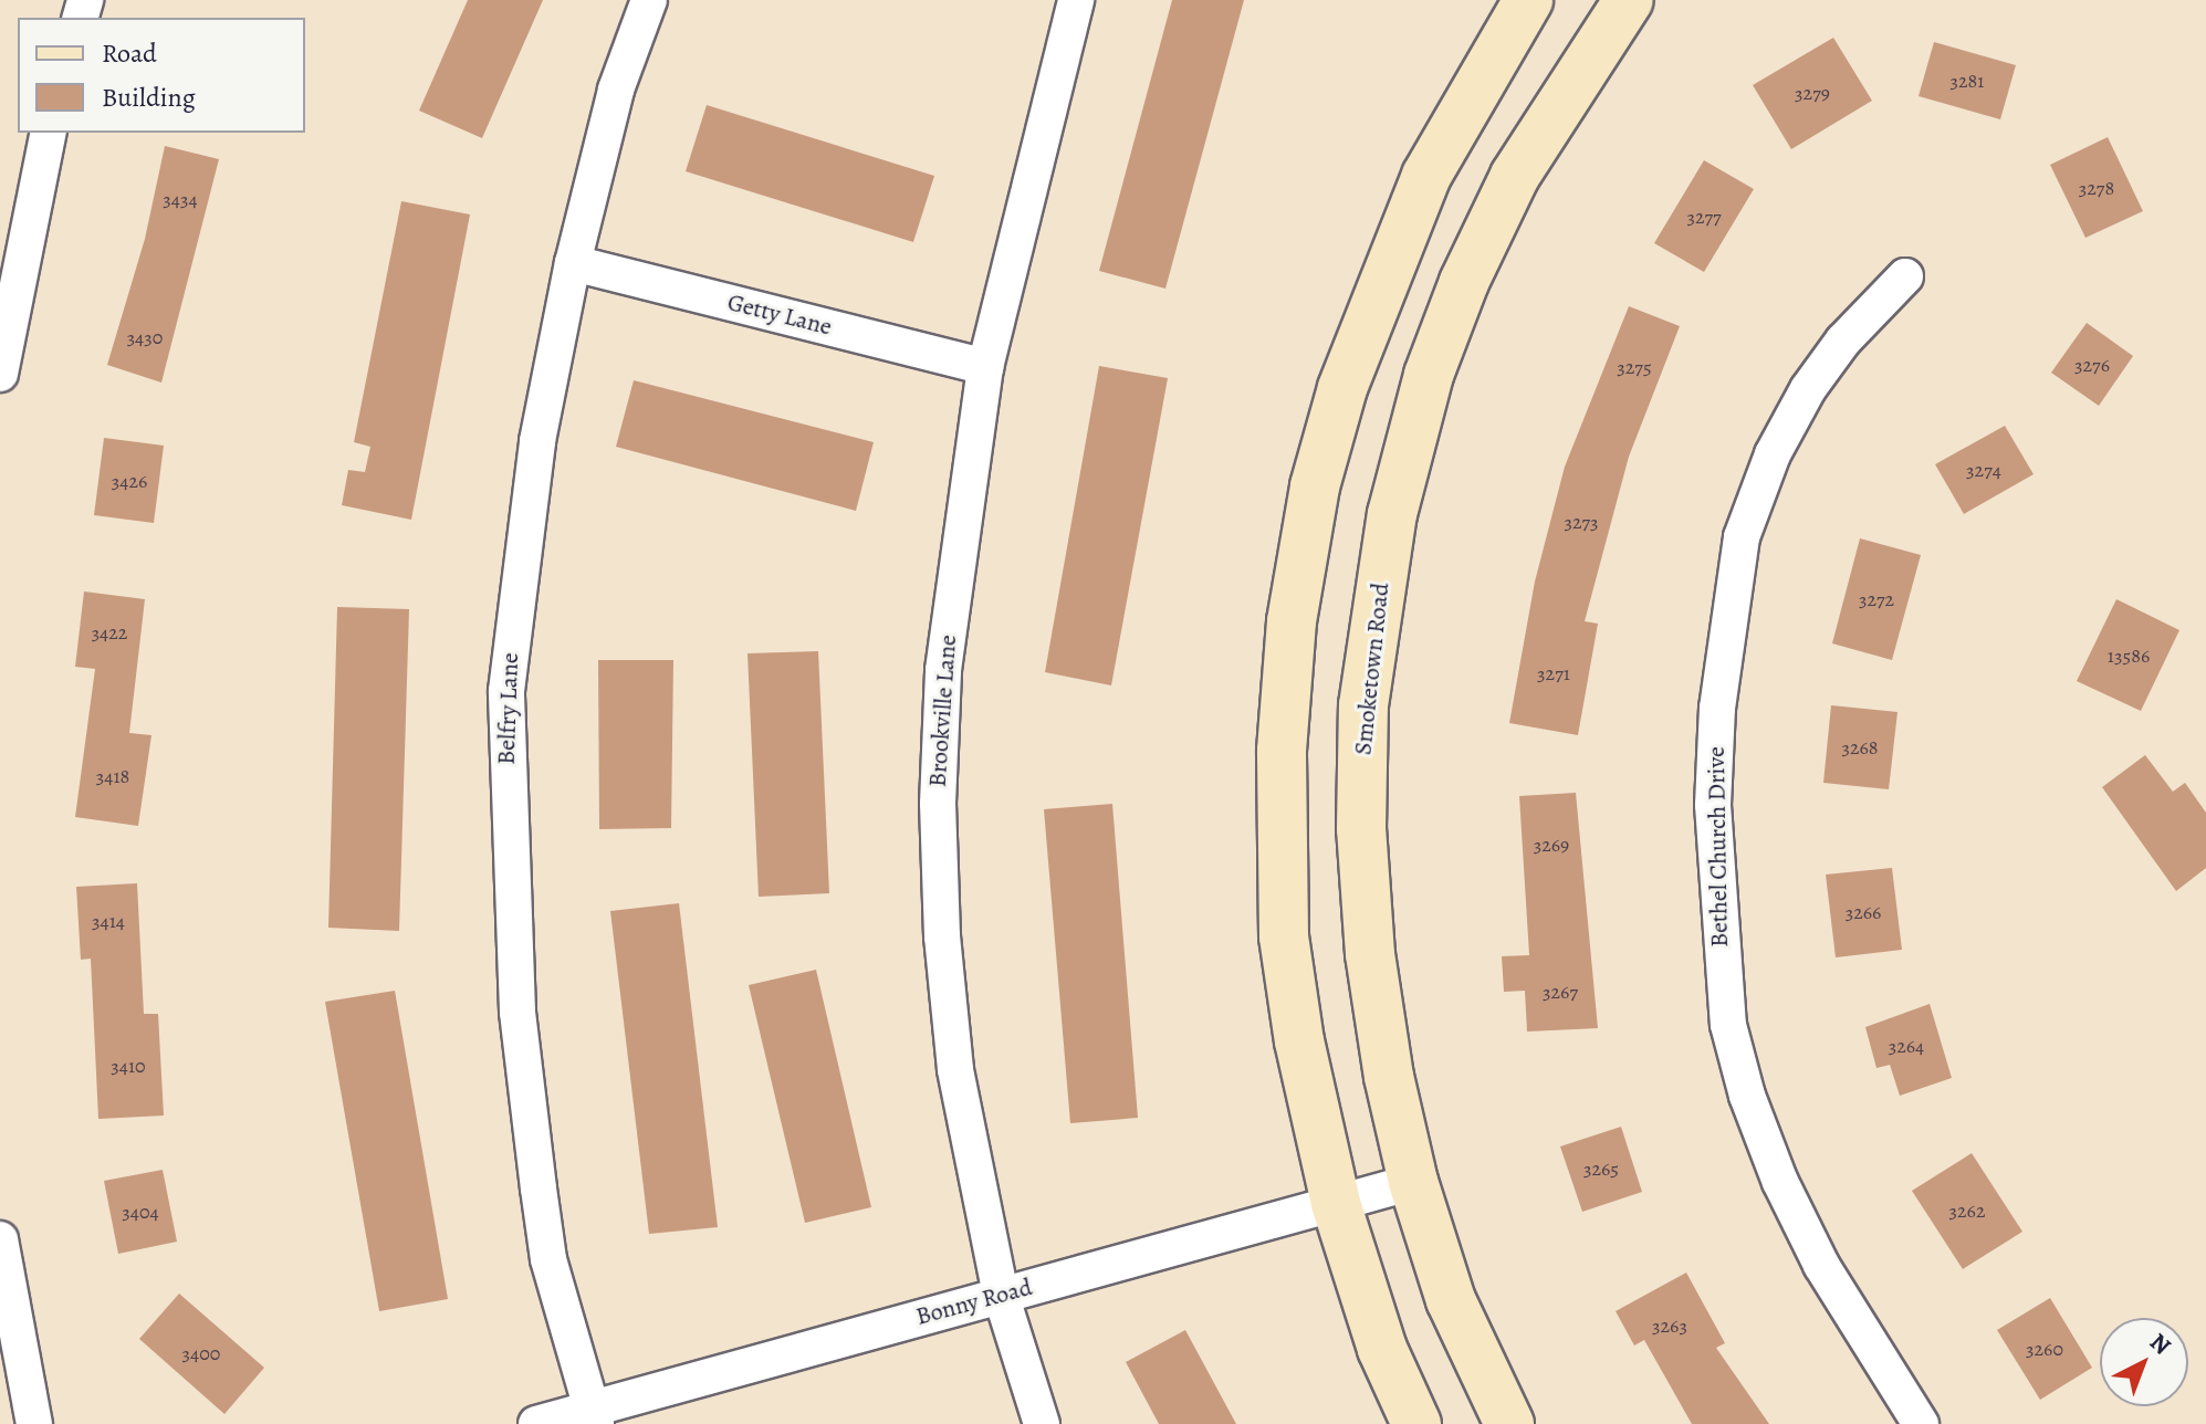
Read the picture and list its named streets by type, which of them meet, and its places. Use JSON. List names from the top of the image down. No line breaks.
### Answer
{"streets":{"main road":["Smoketown Road"],"street":["Getty Lane","Belfry Lane","Brookville Lane","Bethel Church Drive","Bonny Road"]},"crossings":[["Getty Lane","Belfry Lane"],["Getty Lane","Brookville Lane"],["Smoketown Road","Bonny Road"],["Belfry Lane","Bonny Road"],["Brookville Lane","Bonny Road"]],"house_numbers":["3281","3279","3278","3434","3277","3430","3276","3275","3274","3426","3273","3272","3422","13586","3271","3268","3418","3269","3266","3414","3267","3264","3410","3265","3262","3404","3263","3260","3400"],"legend":["Road","Building"],"north":"top right"}
